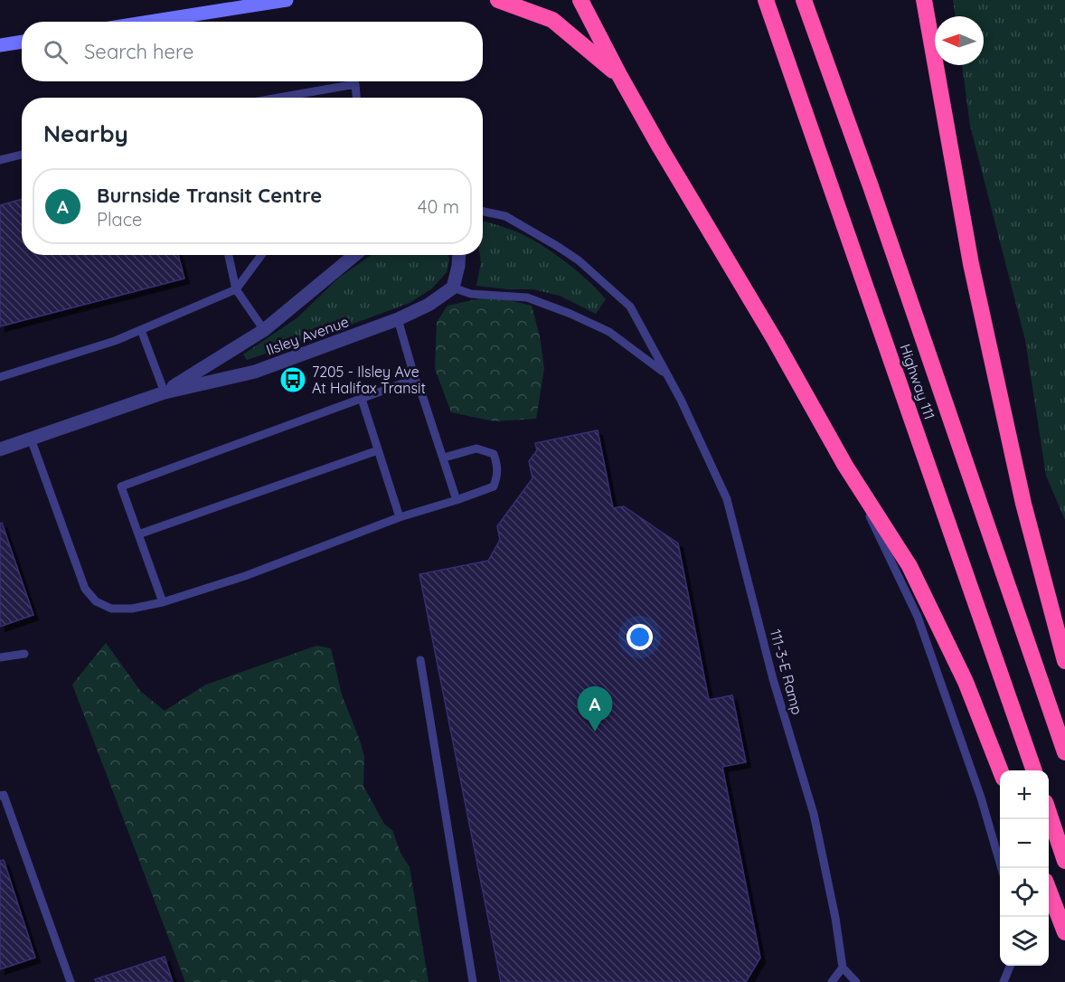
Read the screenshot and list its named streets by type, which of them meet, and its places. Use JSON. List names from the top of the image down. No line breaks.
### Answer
{"streets":{"highway":["Highway 111"],"street":["Ilsley Avenue"],"lane":["111-3-E Ramp"]},"places":{"bus stop":["7205 - Ilsley Ave At Halifax Transit"]},"north":"left","page":{"search":"Search here","heading":"Nearby","list":[{"mark":"A","name":"Burnside Transit Centre","note":"Place","value":"40 m"}],"pins":"A","map_buttons":["+","−"]}}
